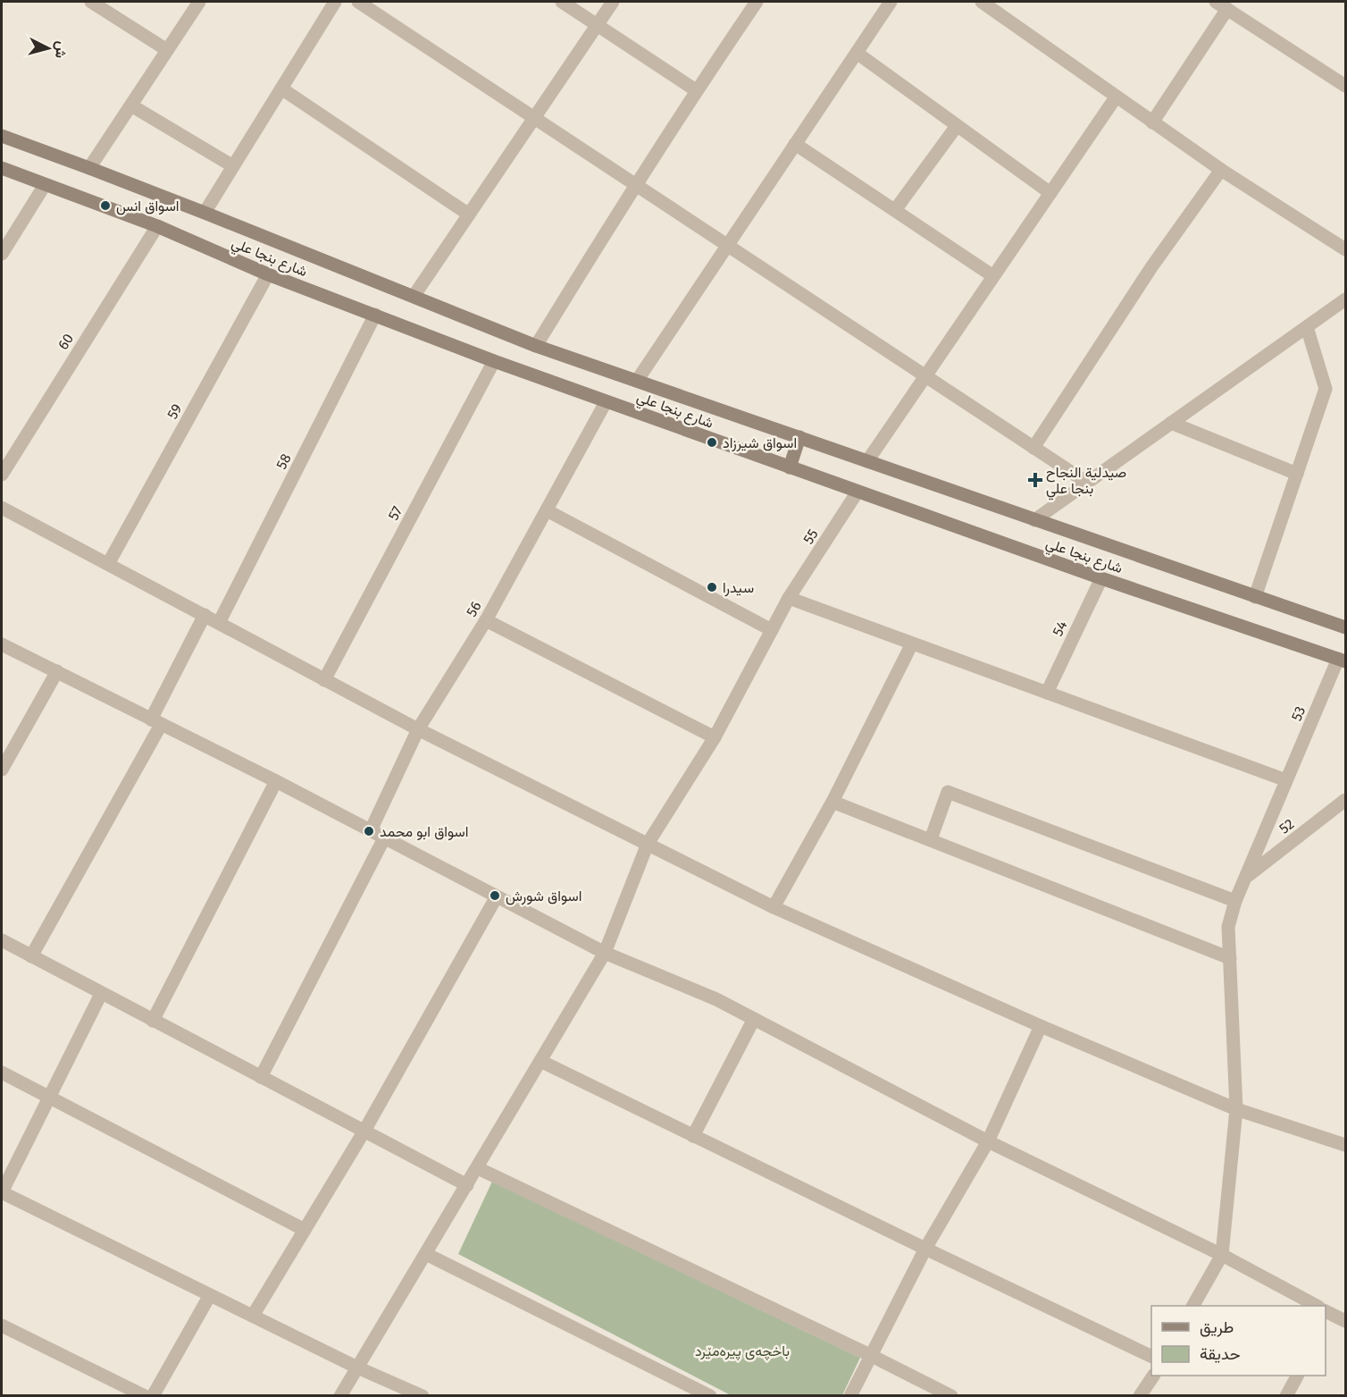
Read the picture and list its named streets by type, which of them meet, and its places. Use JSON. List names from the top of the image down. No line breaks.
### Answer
{"streets":{"main road":["شارع بنجا علي"],"street":["60","59","58","57","55","56","54","53","52"]},"crossings":[["شارع بنجا علي","60"],["شارع بنجا علي","59"],["شارع بنجا علي","58"],["شارع بنجا علي","57"],["شارع بنجا علي","55"],["شارع بنجا علي","56"],["شارع بنجا علي","54"],["شارع بنجا علي","53"],["53","52"]],"parks":["باخچەی پیرەمێرد"],"places":{"other":["اسواق انس","اسواق شيرزاد","سيدرا","اسواق ابو محمد","اسواق شورش"],"health":["صيدلية النجاح بنجا علي"]},"legend":["طريق","حديقة"],"north":"right"}
